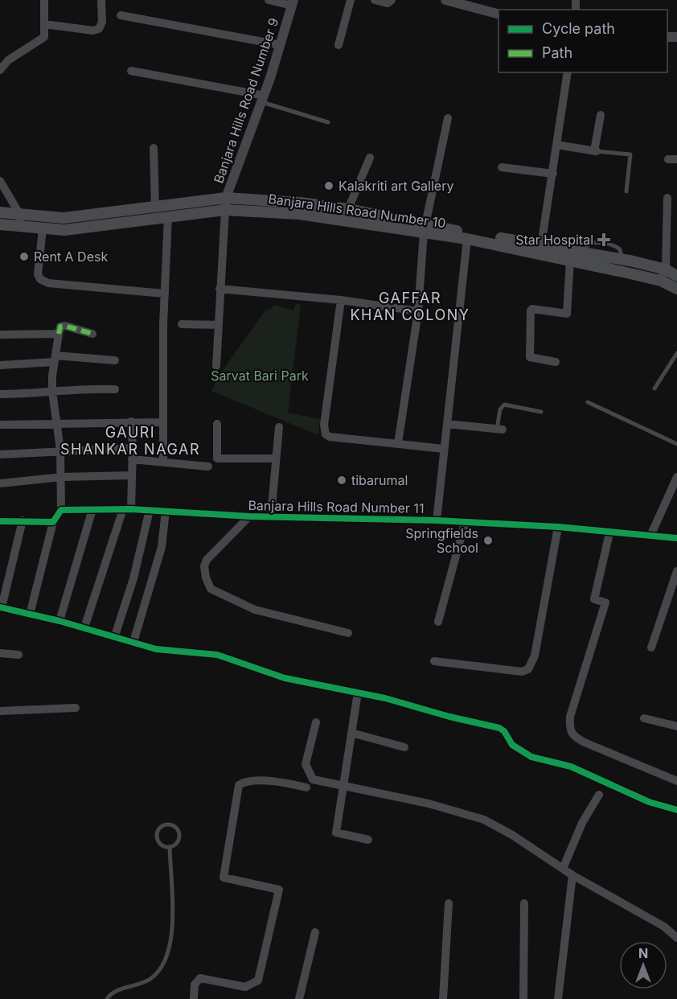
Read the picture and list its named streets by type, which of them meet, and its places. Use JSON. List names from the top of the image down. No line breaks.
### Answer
{"streets":{"main road":["Banjara Hills Road Number 10"],"street":["Banjara Hills Road Number 9","Banjara Hills Road Number 11"]},"crossings":[["Banjara Hills Road Number 9","Banjara Hills Road Number 10"]],"districts":["GAFFAR KHAN COLONY","GAURI SHANKAR NAGAR"],"parks":["Sarvat Bari Park"],"places":{"other":["Kalakriti art Gallery","Rent A Desk","tibarumal","Springfields School"],"health":["Star Hospital"]},"legend":["Cycle path","Path"],"north":"top"}
